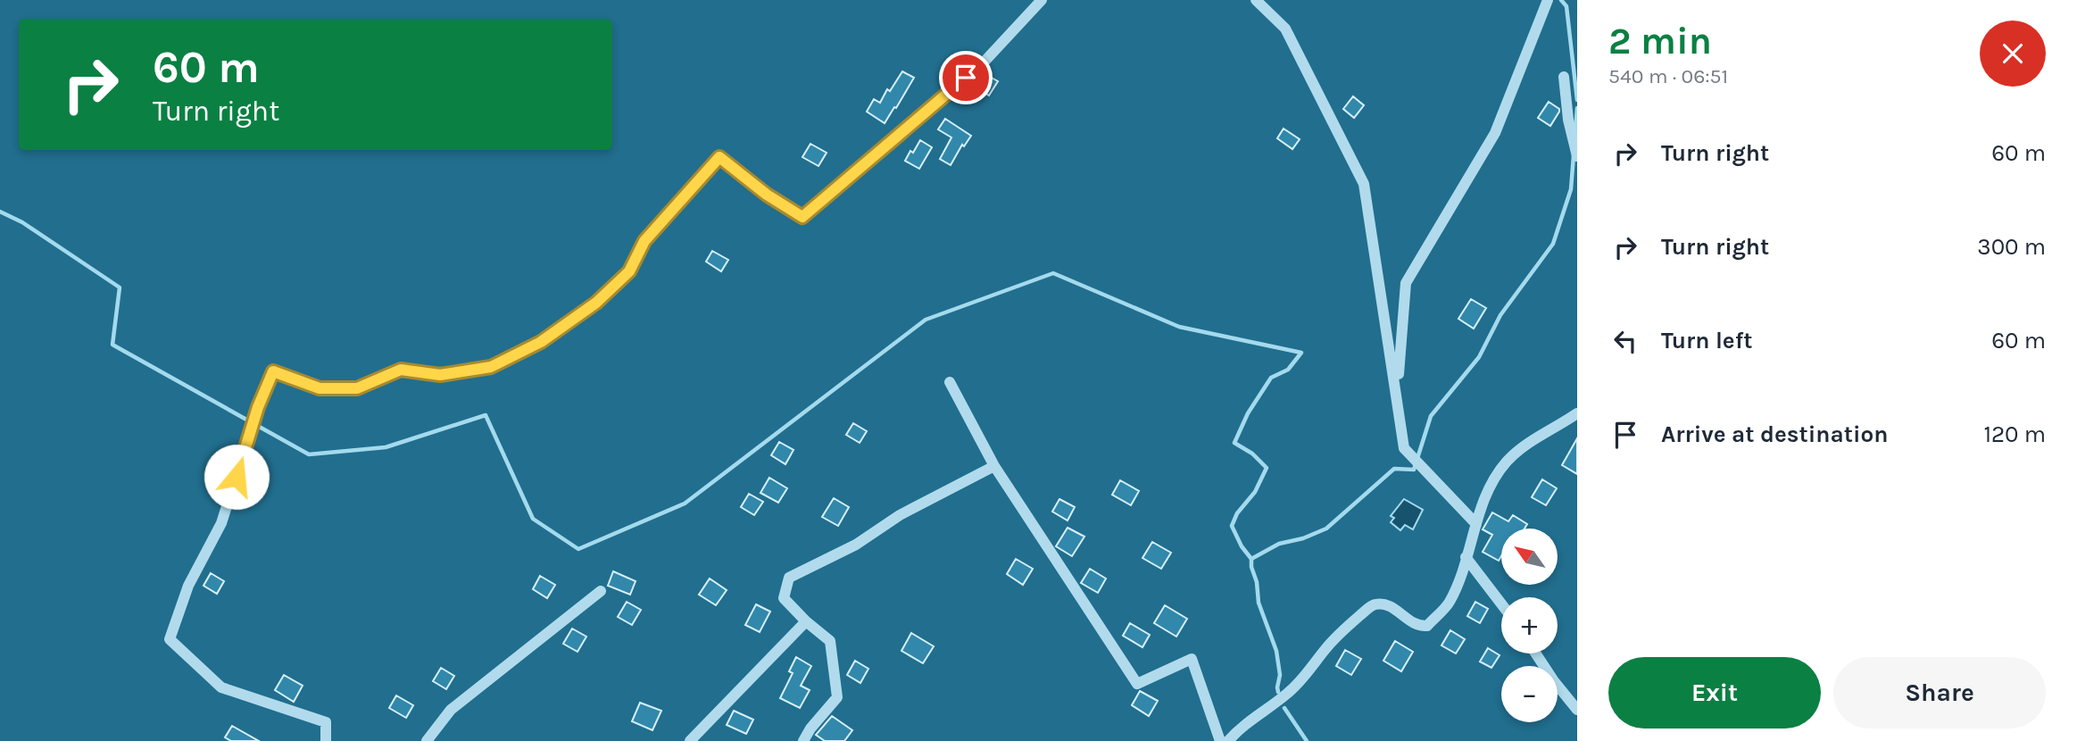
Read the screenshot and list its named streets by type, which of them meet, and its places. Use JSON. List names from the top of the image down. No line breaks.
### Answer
{"north":"top left","page":{"heading":["2 min","540 m · 06:51"],"turn":["60 m","Turn right"],"list":[{"name":"Turn right","value":"60 m"},{"name":"Turn right","value":"300 m"},{"name":"Turn left","value":"60 m"},{"name":"Arrive at destination","value":"120 m"}],"map_buttons":["+","−"],"buttons":["Exit","Share"]}}
